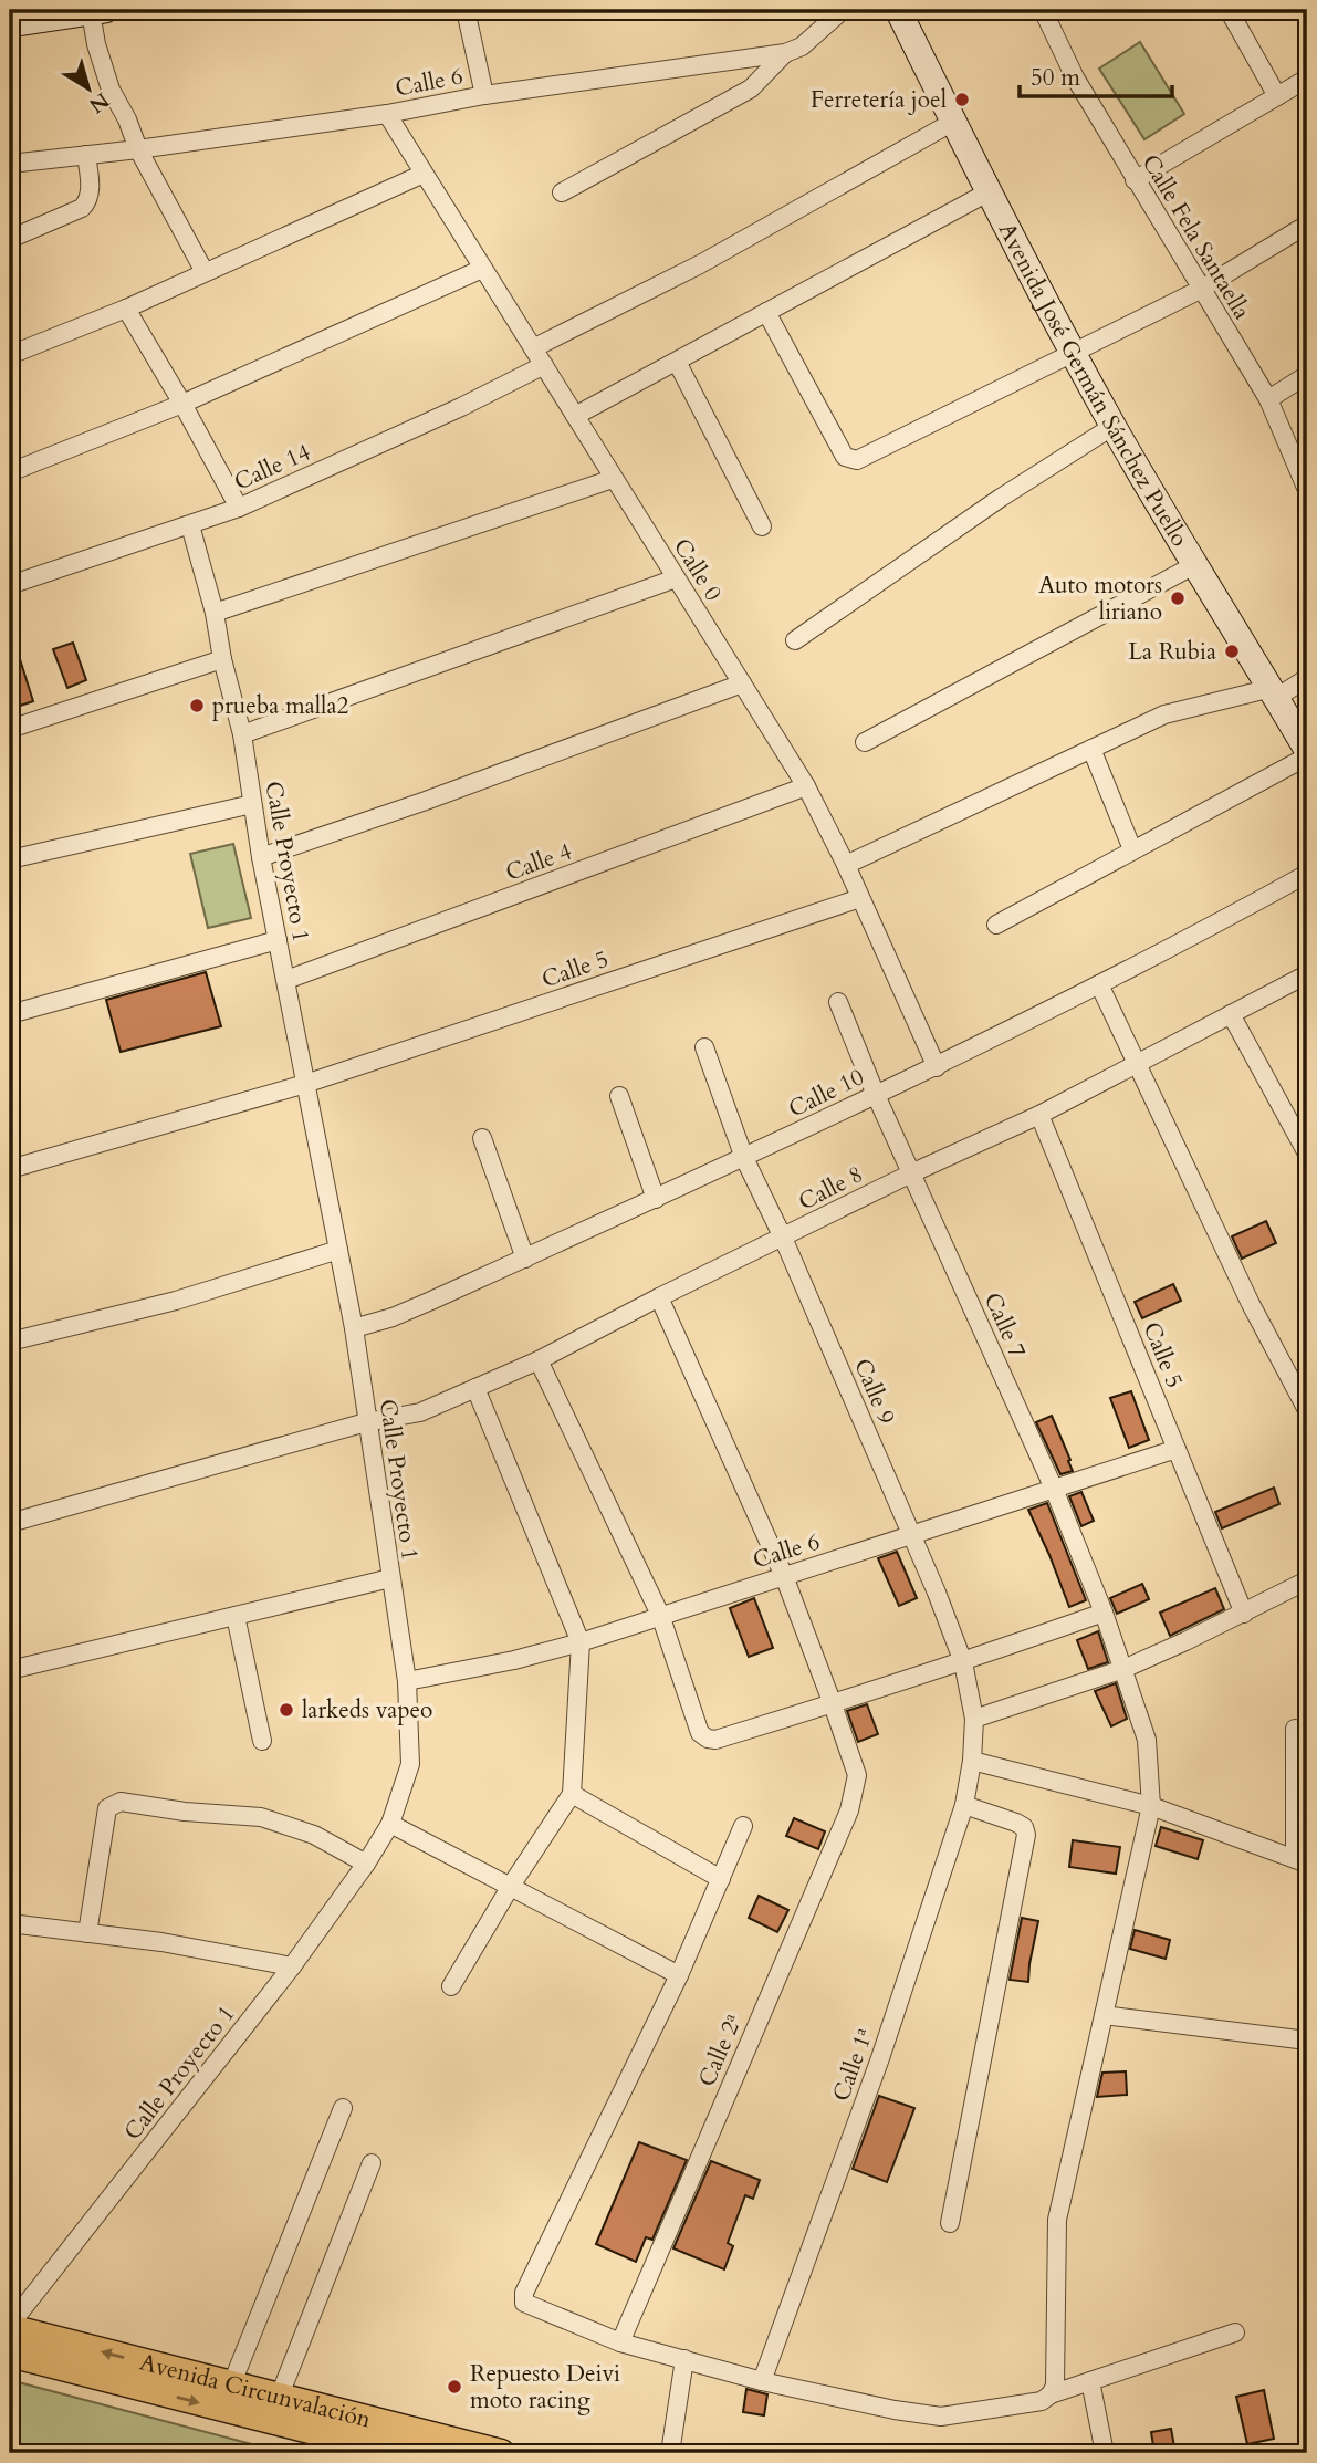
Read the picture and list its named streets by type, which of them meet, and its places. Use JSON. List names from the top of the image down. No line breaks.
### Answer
{"streets":{"main road":["Avenida José Germán Sánchez Puello","Avenida Circunvalación"],"street":["Calle 6","Calle Fela Santaella","Calle 14","Calle 0","Calle Proyecto 1","Calle 4","Calle 5","Calle 10","Calle 8","Calle 7","Calle 9","Calle 2ª","Calle 1ª"]},"crossings":[["Calle 6","Calle 0"],["Calle 6","Calle Proyecto 1"],["Calle 6","Calle 5"],["Calle 6","Calle 7"],["Calle 6","Calle 9"],["Calle 14","Calle 0"],["Calle 14","Calle Proyecto 1"],["Calle 0","Calle 4"],["Calle 0","Calle 5"],["Calle 0","Calle 10"],["Calle Proyecto 1","Calle 4"],["Calle Proyecto 1","Calle 5"],["Calle Proyecto 1","Calle 10"],["Calle Proyecto 1","Calle 8"],["Calle Proyecto 1","Avenida Circunvalación"],["Calle 5","Calle 8"],["Calle 10","Calle 7"],["Calle 10","Calle 9"],["Calle 8","Calle 7"],["Calle 8","Calle 9"],["Calle 9","Calle 1ª"]],"places":["Ferretería joel","Auto motors liriano","La Rubia","prueba malla2","larkeds vapeo","Repuesto Deivi moto racing"],"scale_bar":"50 m","north":"bottom right"}
